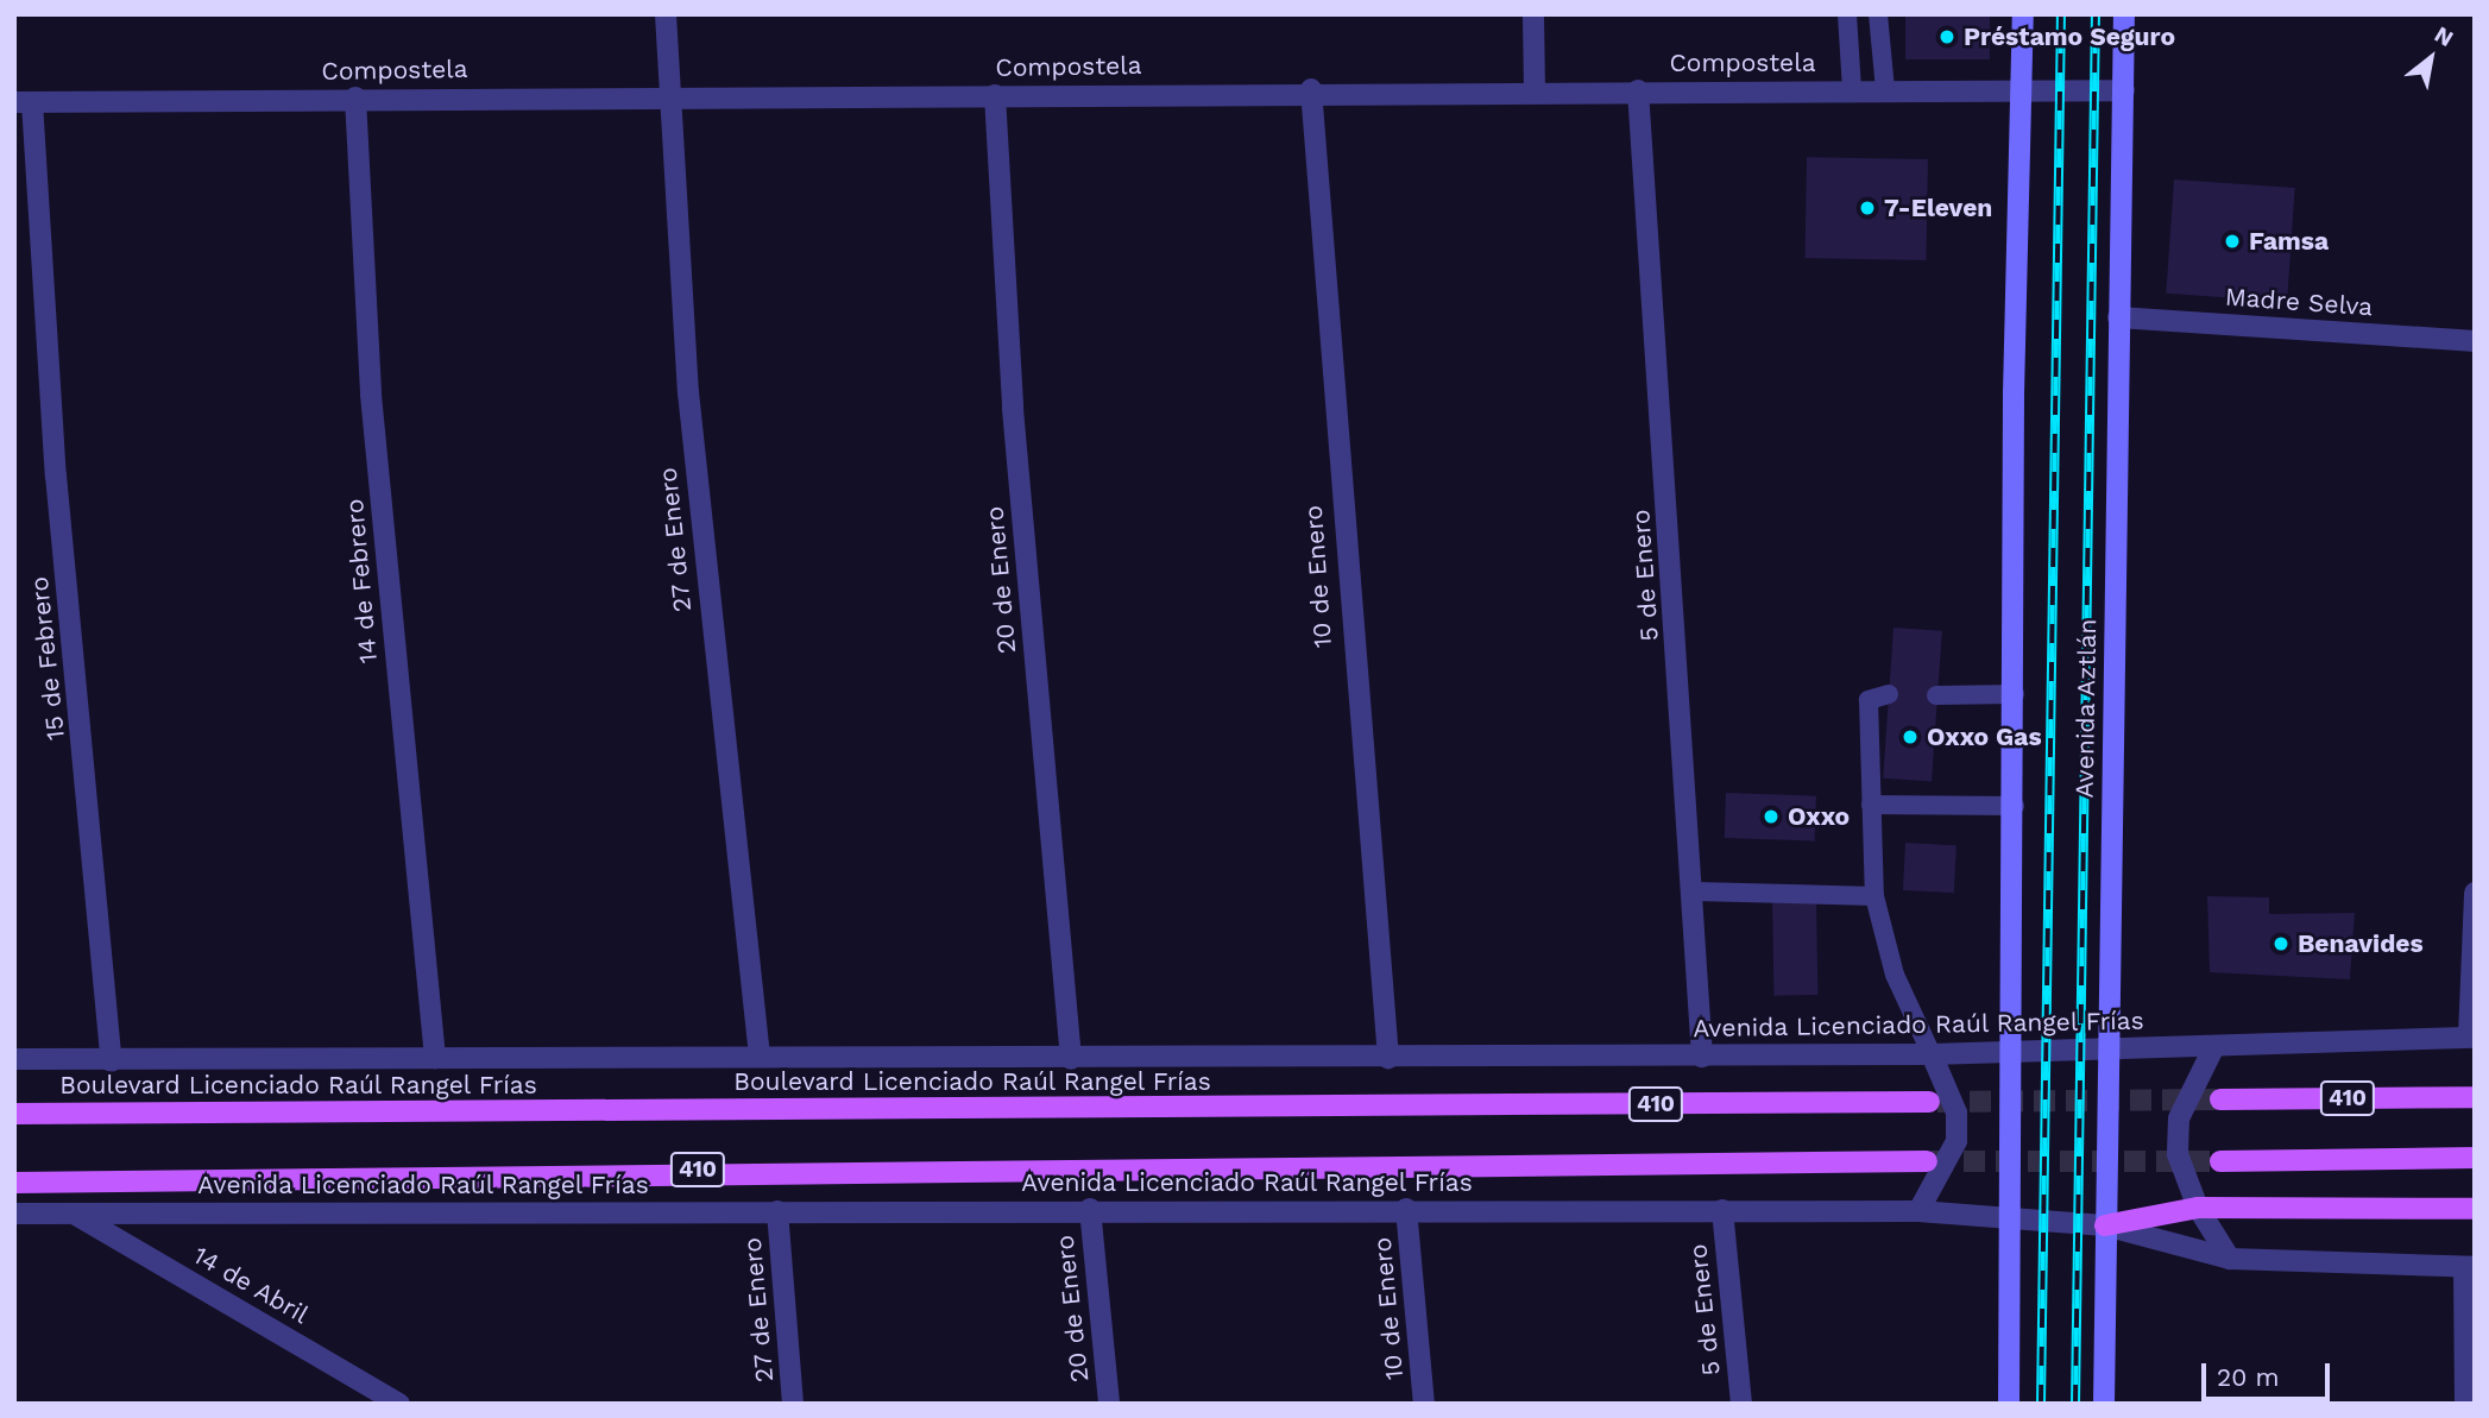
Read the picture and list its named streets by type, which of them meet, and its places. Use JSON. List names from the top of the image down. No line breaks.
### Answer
{"streets":{"main road":["Avenida Aztlán","Boulevard Licenciado Raúl Rangel Frías","410"],"street":["Compostela","Madre Selva","27 de Enero","5 de Enero","10 de Enero","20 de Enero","14 de Febrero","15 de Febrero","Avenida Licenciado Raúl Rangel Frías","14 de Abril"]},"crossings":[["Compostela","27 de Enero"],["Compostela","5 de Enero"],["Compostela","10 de Enero"],["Compostela","20 de Enero"],["Compostela","14 de Febrero"],["Compostela","15 de Febrero"],["Compostela","Avenida Aztlán"],["Madre Selva","Avenida Aztlán"],["27 de Enero","Avenida Licenciado Raúl Rangel Frías"],["5 de Enero","Avenida Licenciado Raúl Rangel Frías"],["10 de Enero","Avenida Licenciado Raúl Rangel Frías"],["20 de Enero","Avenida Licenciado Raúl Rangel Frías"],["14 de Febrero","Avenida Licenciado Raúl Rangel Frías"],["15 de Febrero","Avenida Licenciado Raúl Rangel Frías"],["Avenida Aztlán","Avenida Licenciado Raúl Rangel Frías"],["Avenida Licenciado Raúl Rangel Frías","14 de Abril"]],"places":["Préstamo Seguro","7-Eleven","Famsa","Oxxo Gas","Oxxo","Benavides"],"scale_bar":"20 m","north":"top right"}
